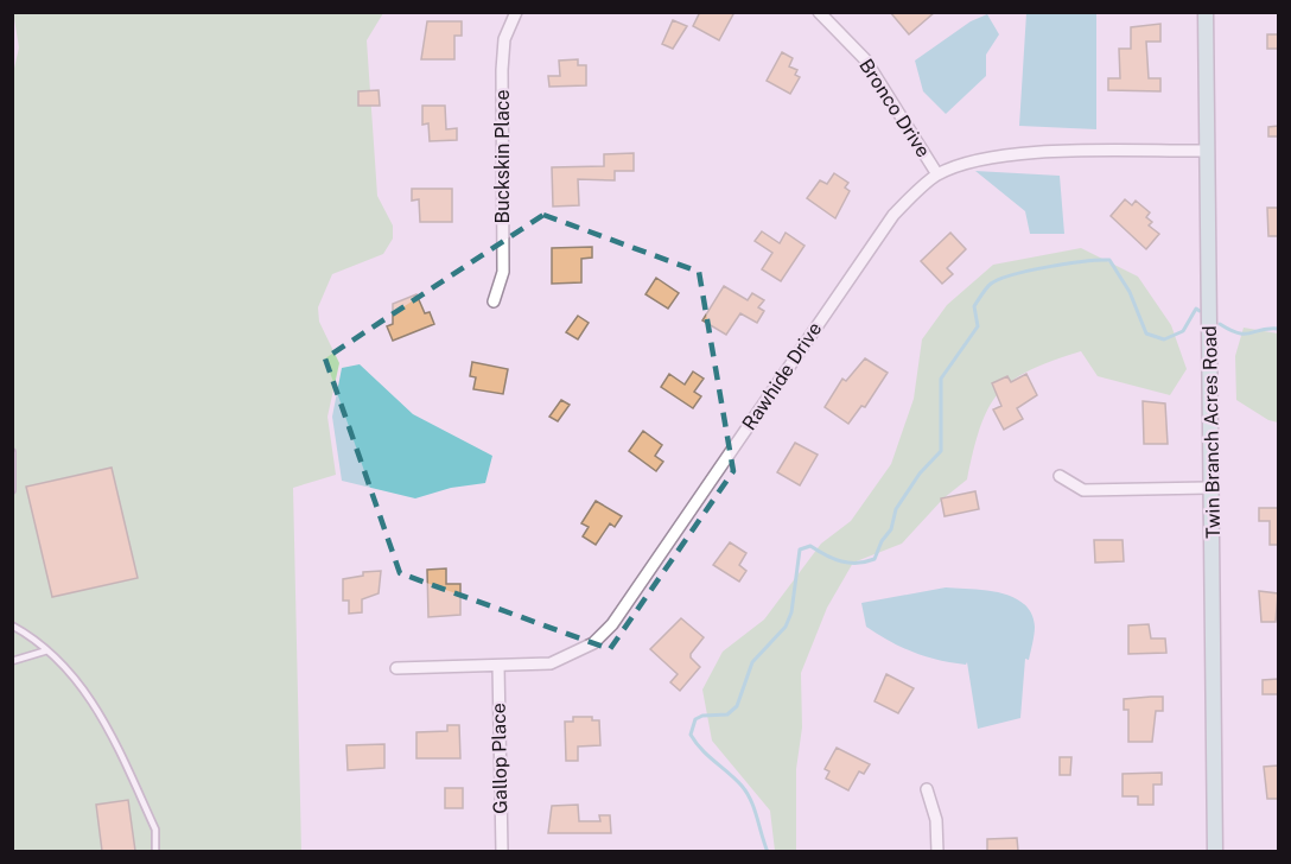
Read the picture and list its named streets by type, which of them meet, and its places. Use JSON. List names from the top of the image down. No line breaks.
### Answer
{"streets":{"street":["Bronco Drive","Buckskin Place","Rawhide Drive","Twin Branch Acres Road","Gallop Place"]},"crossings":[["Bronco Drive","Rawhide Drive"],["Rawhide Drive","Twin Branch Acres Road"],["Rawhide Drive","Gallop Place"]]}
